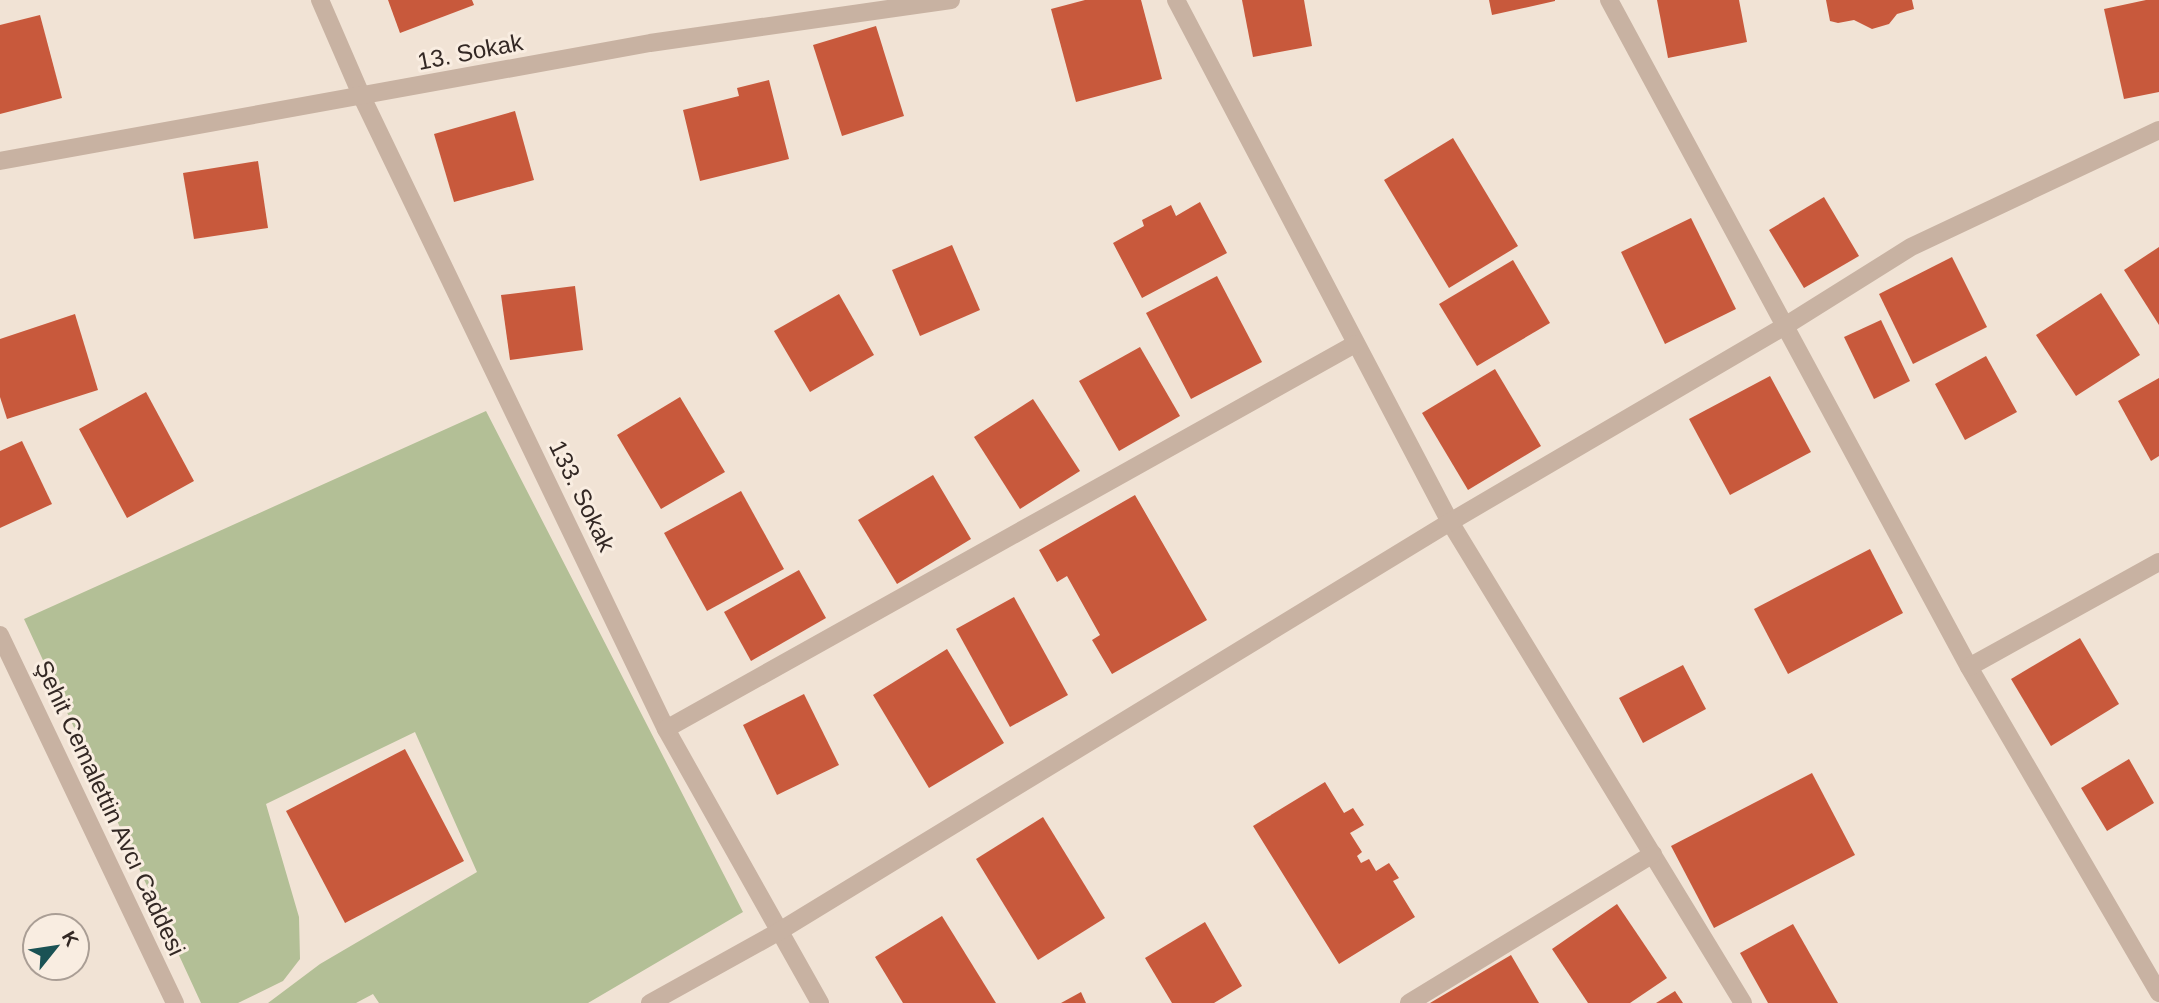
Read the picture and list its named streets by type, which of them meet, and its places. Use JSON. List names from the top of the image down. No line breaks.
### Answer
{"streets":{"street":["13. Sokak","133. Sokak","Şehit Cemalettin Avcı Caddesi"]},"crossings":[["13. Sokak","133. Sokak"]],"north":"top right"}
